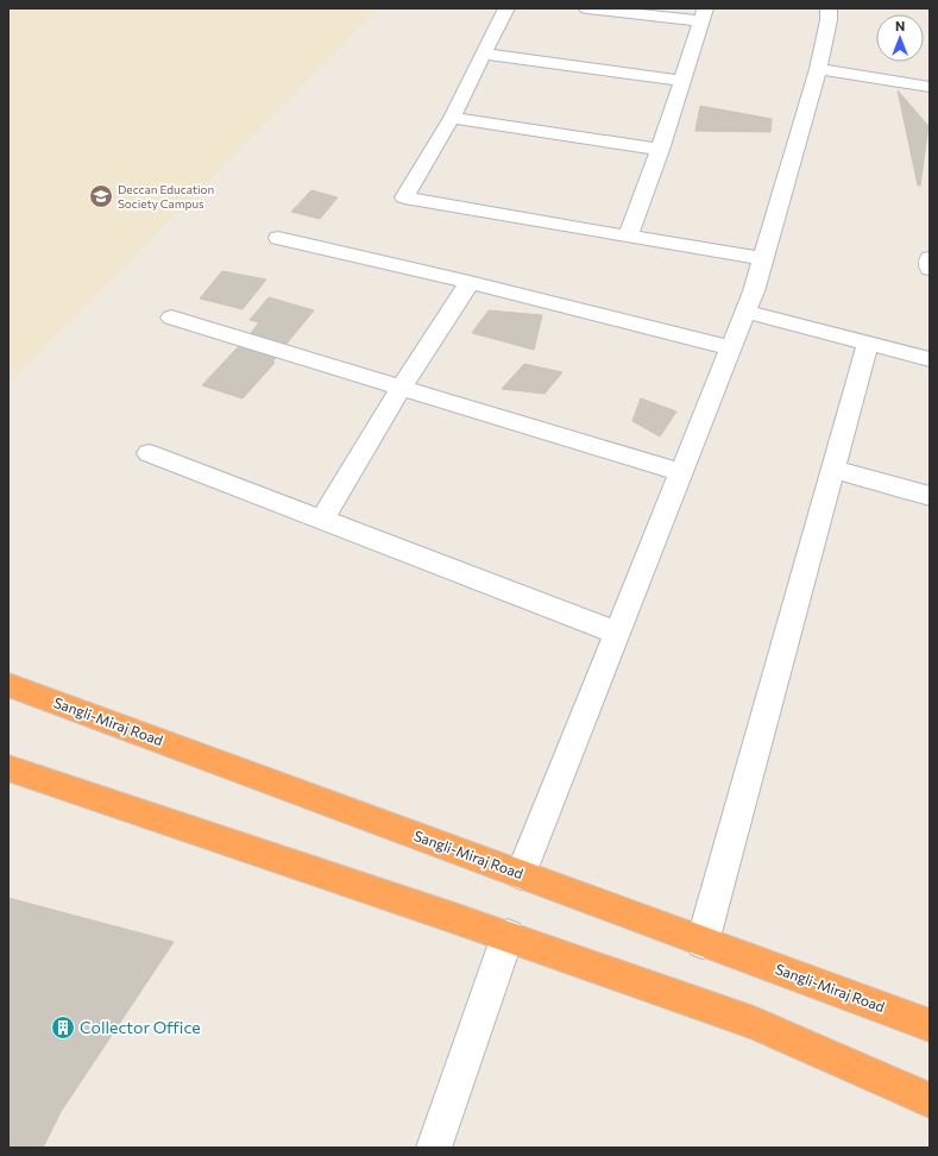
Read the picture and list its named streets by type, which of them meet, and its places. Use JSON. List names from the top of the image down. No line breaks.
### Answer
{"streets":{"highway":["Sangli-Miraj Road"]},"places":{"school or university":["Deccan Education Society Campus"],"building":["Collector Office"]},"north":"top"}
